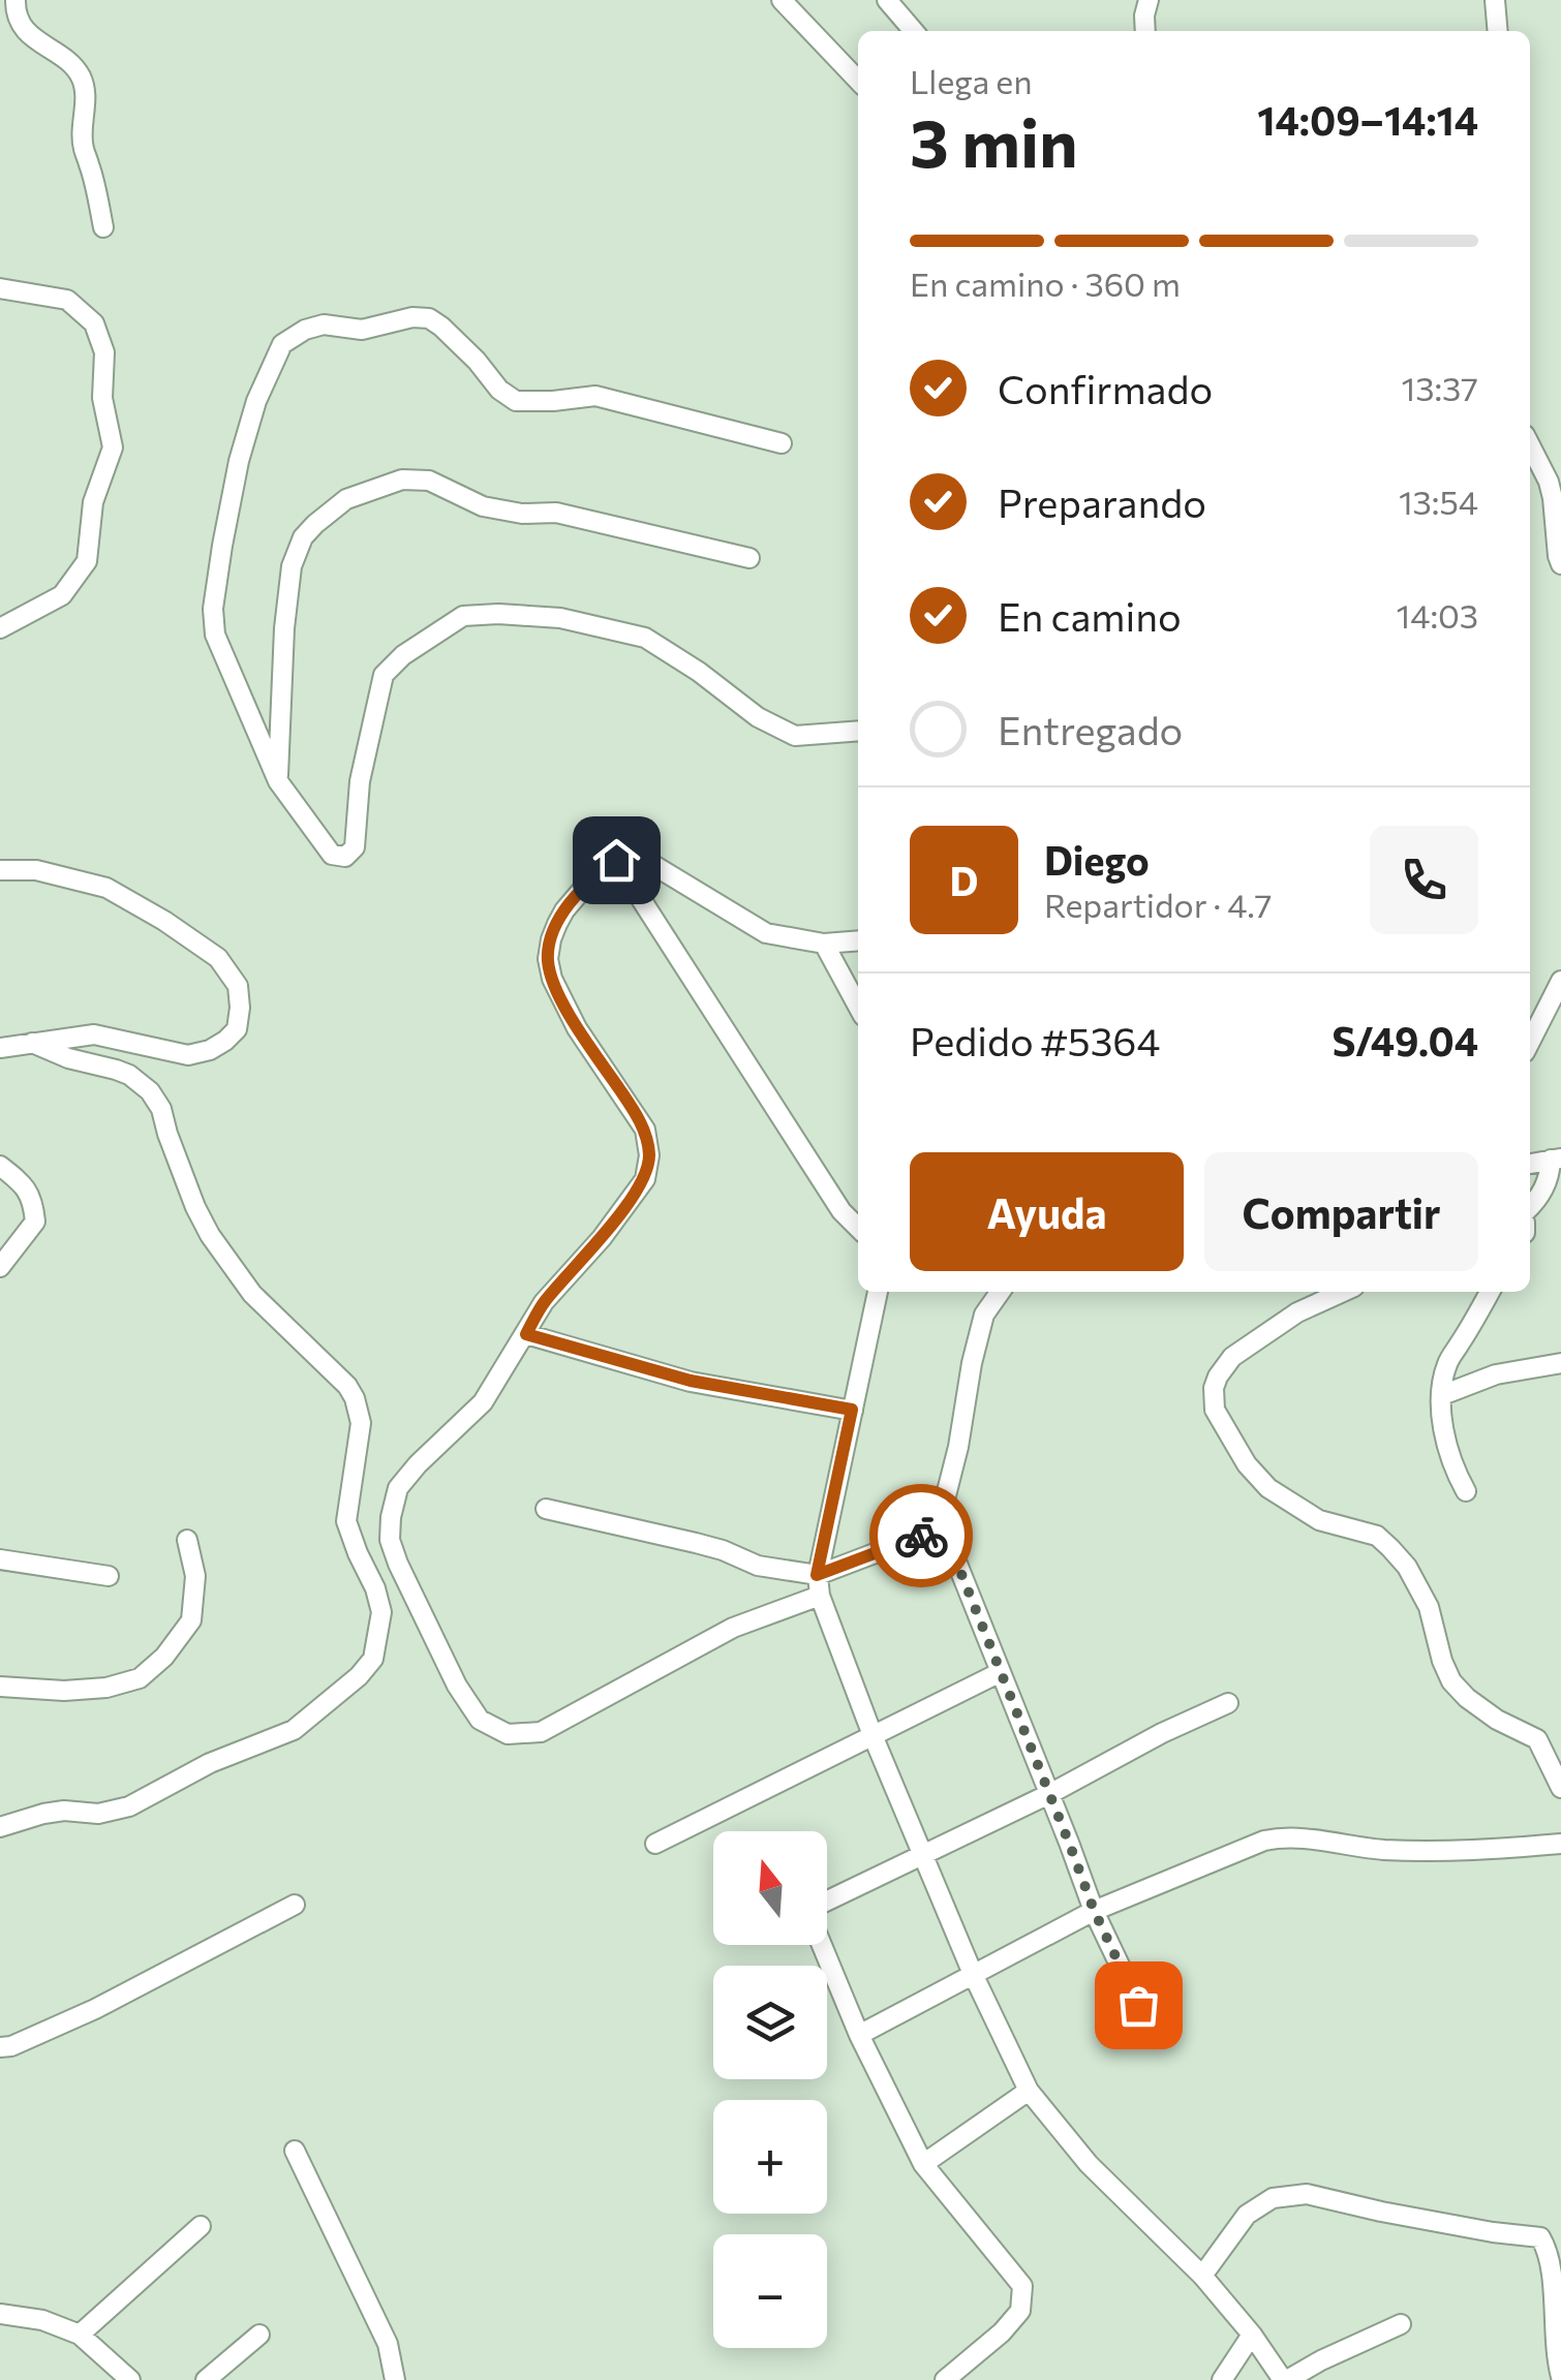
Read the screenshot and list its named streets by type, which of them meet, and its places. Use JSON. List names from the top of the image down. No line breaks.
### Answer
{"north":"top","page":{"heading":["3 min","Llega en","14:09–14:14"],"panel":["Diego","Repartidor · 4.7","Pedido #5364","S/49.04"],"bar":"En camino · 360 m","list":[["Confirmado","13:37"],["Preparando","13:54"],["En camino","14:03"],"Entregado"],"round":"D","buttons":["Ayuda","Compartir"],"map_buttons":["+","−"]}}
